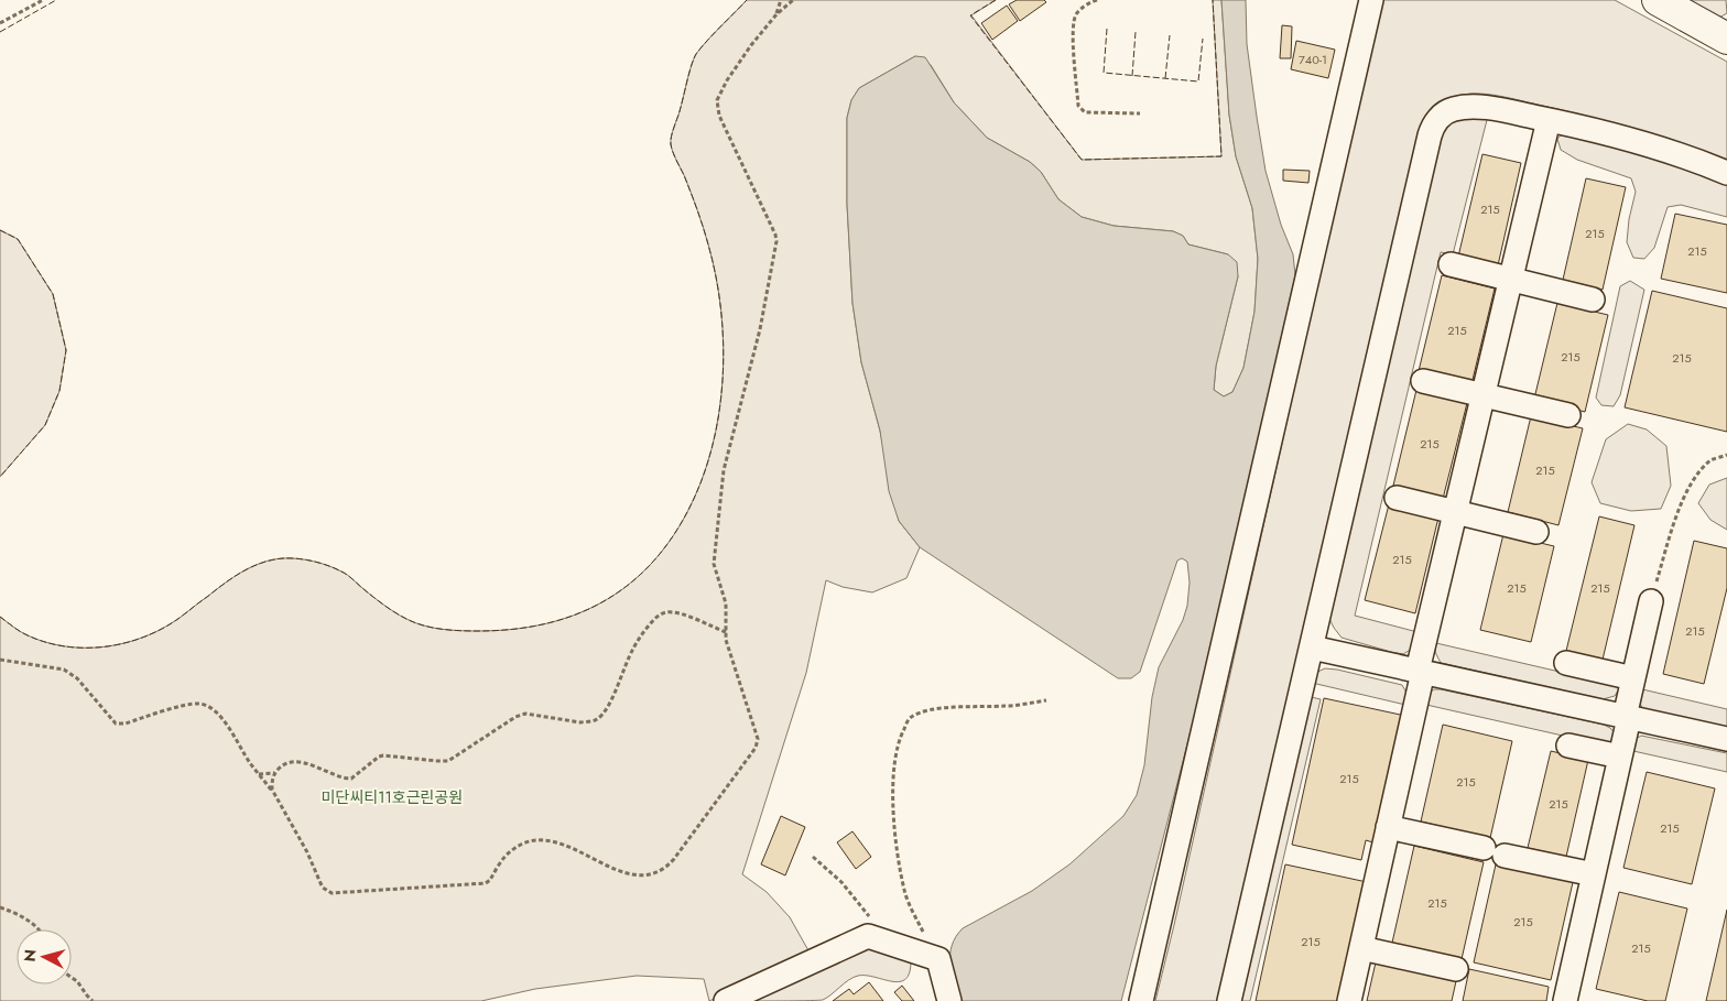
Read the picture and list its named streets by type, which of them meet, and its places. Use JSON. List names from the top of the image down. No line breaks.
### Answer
{"parks":["미단씨티11호근린공원"],"house_numbers":["740-1","215","215","215","215","215","215","215","215","215","215","215","215","215","215","215","215","215","215","215","215"],"north":"left"}
